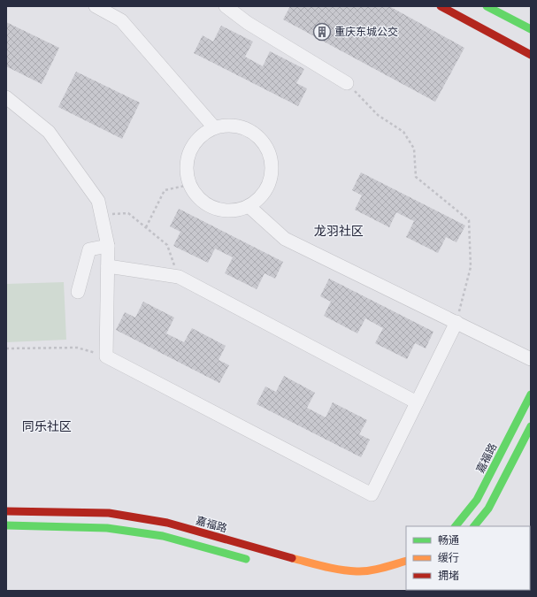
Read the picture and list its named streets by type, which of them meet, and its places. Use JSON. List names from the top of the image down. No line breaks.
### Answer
{"streets":{"main road":["嘉福路"]},"districts":["龙羽社区","同乐社区"],"places":{"building":["重庆东城公交"]},"legend":["畅通","缓行","拥堵"]}
